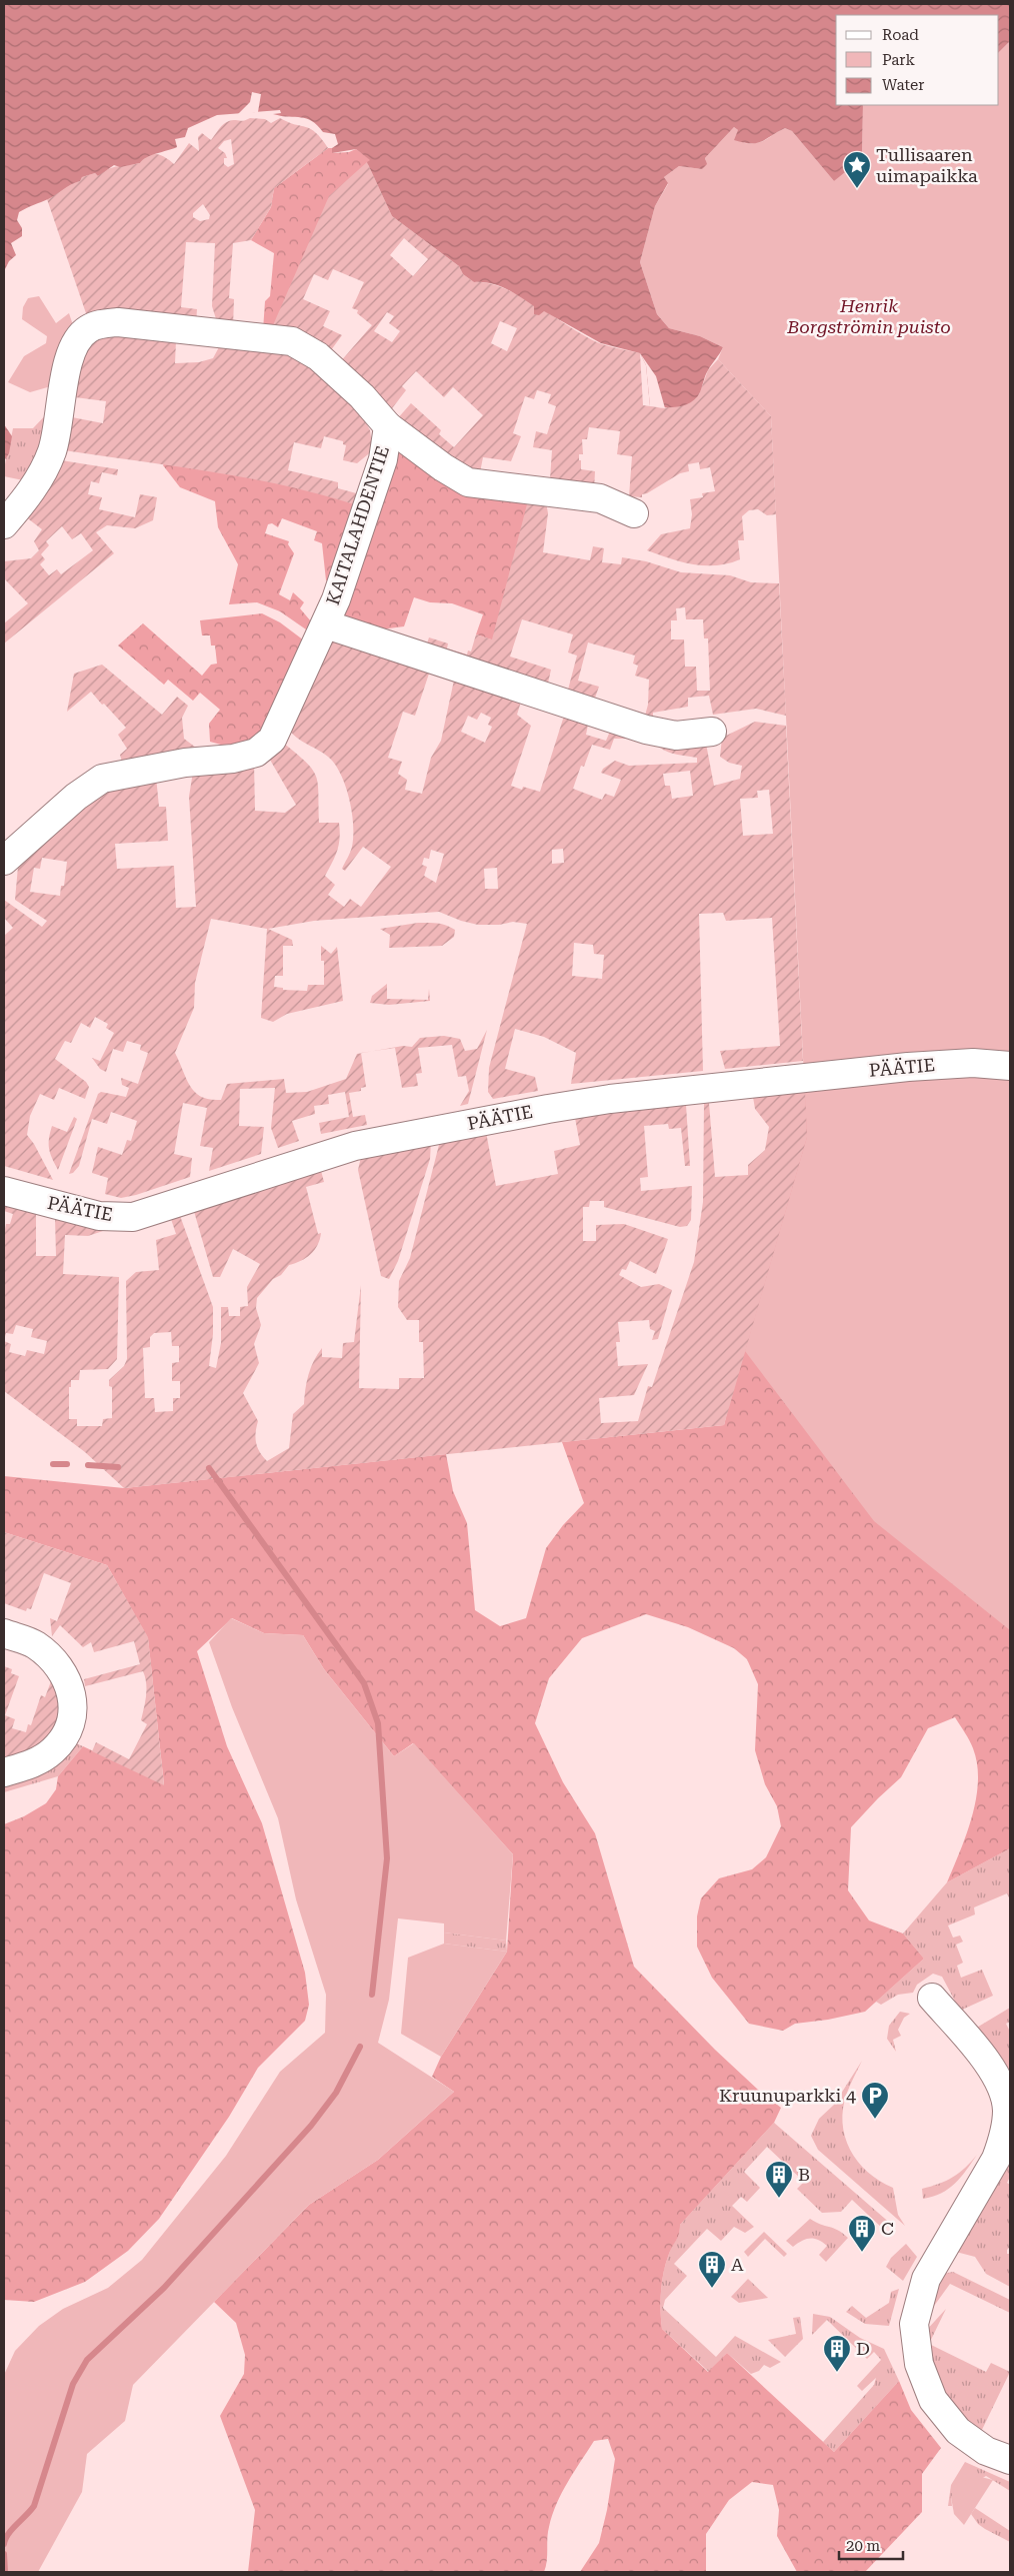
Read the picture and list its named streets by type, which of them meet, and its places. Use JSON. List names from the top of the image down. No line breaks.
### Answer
{"streets":{"street":["KAITALAHDENTIE","PÄÄTIE"]},"parks":["Henrik Borgströmin puisto"],"places":{"place":["Tullisaaren uimapaikka"],"parking":["Kruunuparkki 4"],"building":["B","C","A","D"]},"legend":["Road","Park","Water"],"scale_bar":"20 m"}
